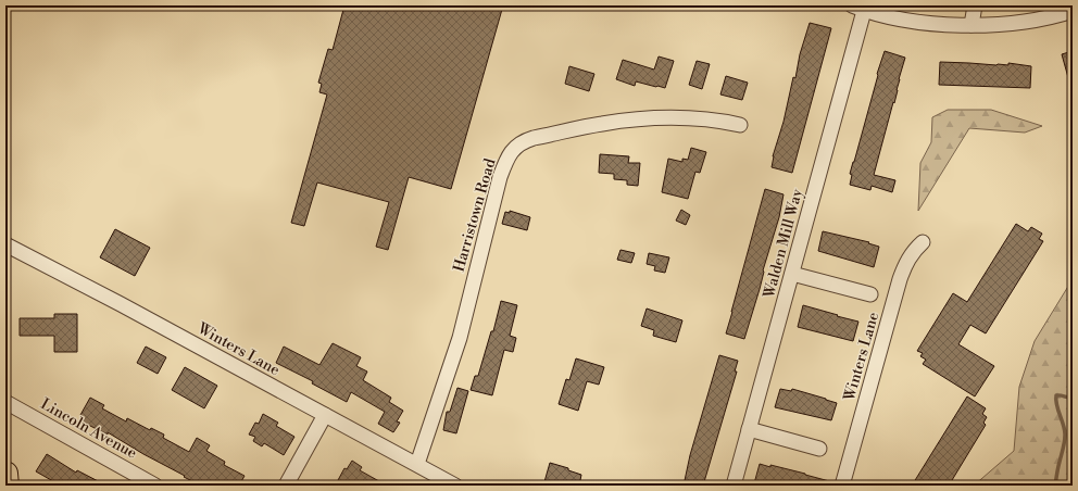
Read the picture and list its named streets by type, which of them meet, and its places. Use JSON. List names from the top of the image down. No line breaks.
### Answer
{"streets":{"street":["Harristown Road","Walden Mill Way","Winters Lane","Lincoln Avenue"]},"crossings":[["Harristown Road","Winters Lane"]]}
